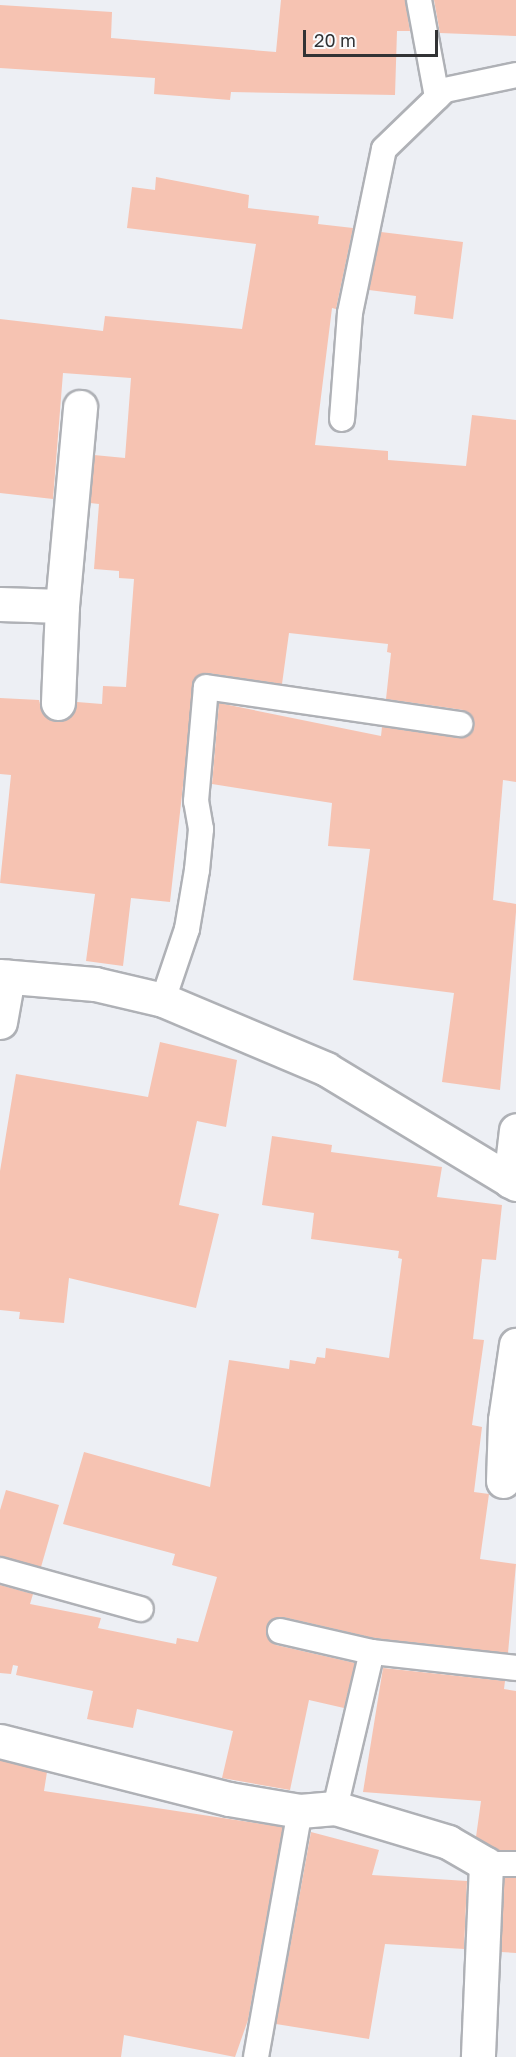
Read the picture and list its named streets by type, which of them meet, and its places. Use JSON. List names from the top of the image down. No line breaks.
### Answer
{"scale_bar":"20 m"}
